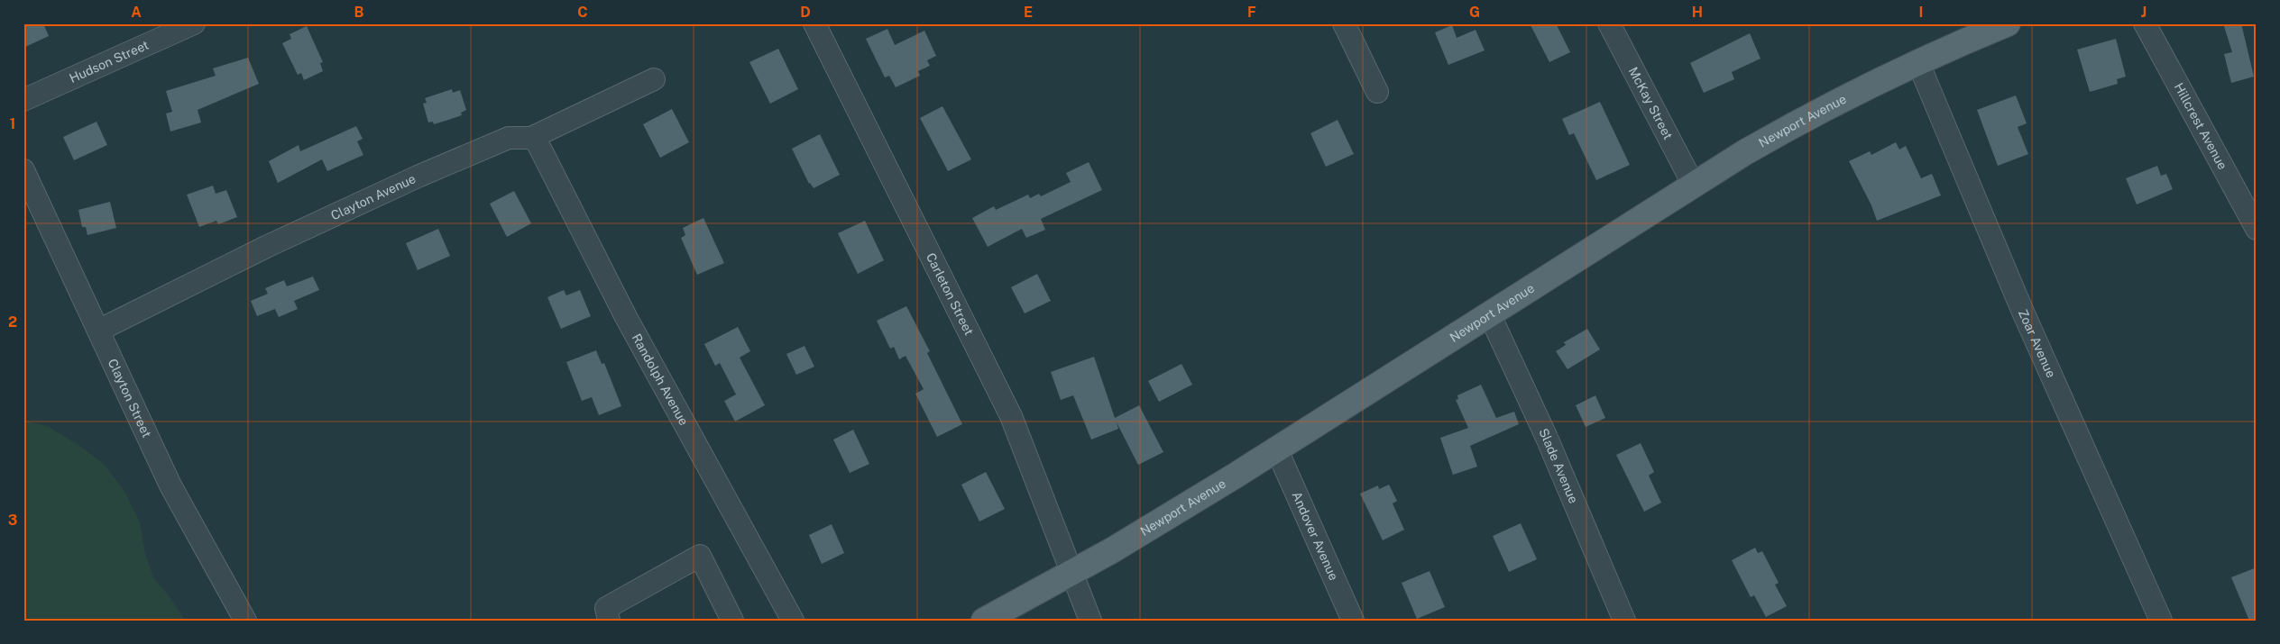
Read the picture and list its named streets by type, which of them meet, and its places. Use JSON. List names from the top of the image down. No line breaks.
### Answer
{"streets":{"main road":["Newport Avenue"],"street":["Hudson Street","McKay Street","Hillcrest Avenue","Clayton Avenue","Carleton Street","Zoar Avenue","Randolph Avenue","Clayton Street","Slade Avenue","Andover Avenue"]},"crossings":[["McKay Street","Newport Avenue"],["Newport Avenue","Carleton Street"],["Newport Avenue","Zoar Avenue"],["Newport Avenue","Slade Avenue"],["Newport Avenue","Andover Avenue"],["Clayton Avenue","Randolph Avenue"],["Clayton Avenue","Clayton Street"]],"grid":{"columns":["A","B","C","D","E","F","G","H","I","J"],"rows":["1","2","3"]}}
